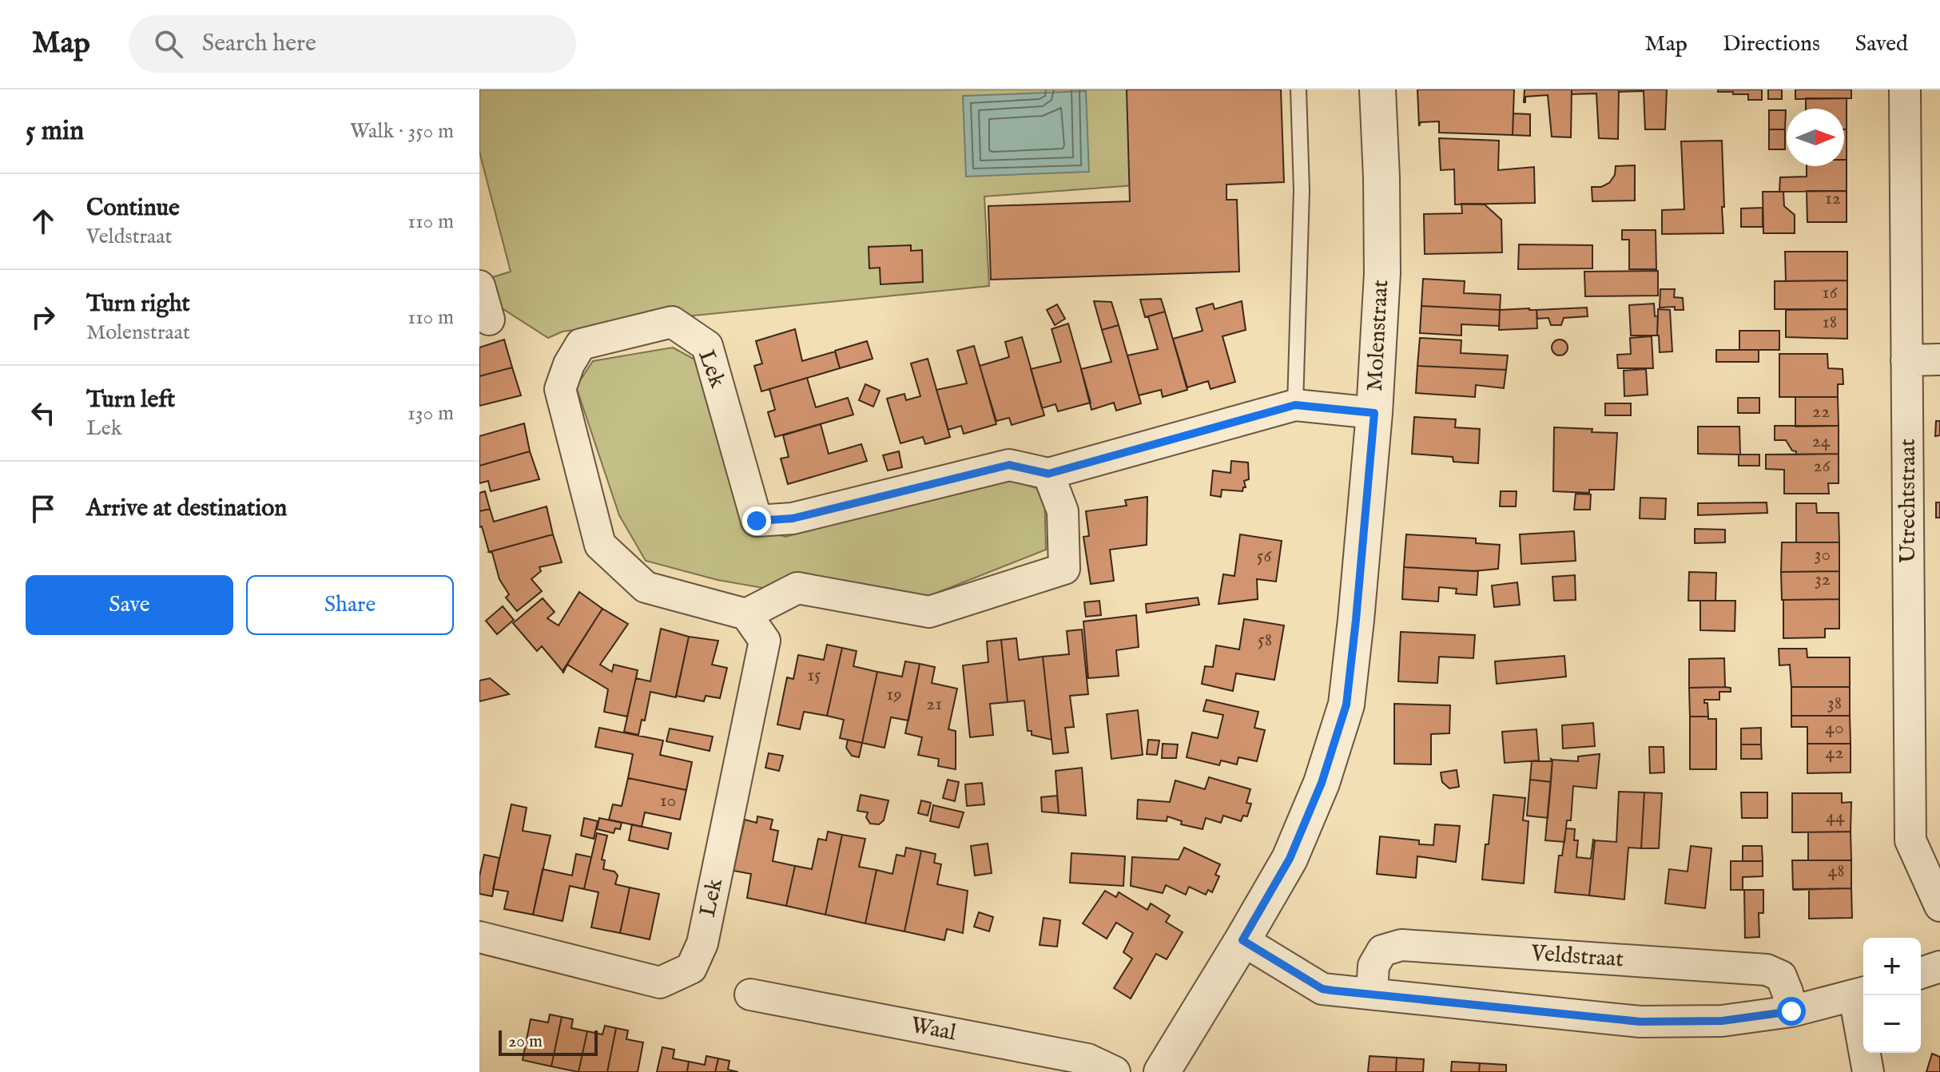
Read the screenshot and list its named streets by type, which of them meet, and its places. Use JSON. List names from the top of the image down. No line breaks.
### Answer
{"streets":{"street":["Molenstraat","Lek","Utrechtstraat","Veldstraat","Waal"]},"crossings":[["Molenstraat","Lek"]],"house_numbers":["12","16","18","22","24","26","30","56","32","58","15","19","38","21","40","42","10","44","48"],"scale_bar":"20 m","north":"right","page":{"header":"Map","search":"Search here","nav":["Map","Directions","Saved"],"heading":["5 min","Walk · 350 m"],"list":[["Continue","Veldstraat","110 m"],["Turn right","Molenstraat","110 m"],["Turn left","Lek","130 m"],"Arrive at destination"],"buttons":["Save","Share"],"map_buttons":["+","−"],"scale":"20 m"}}
